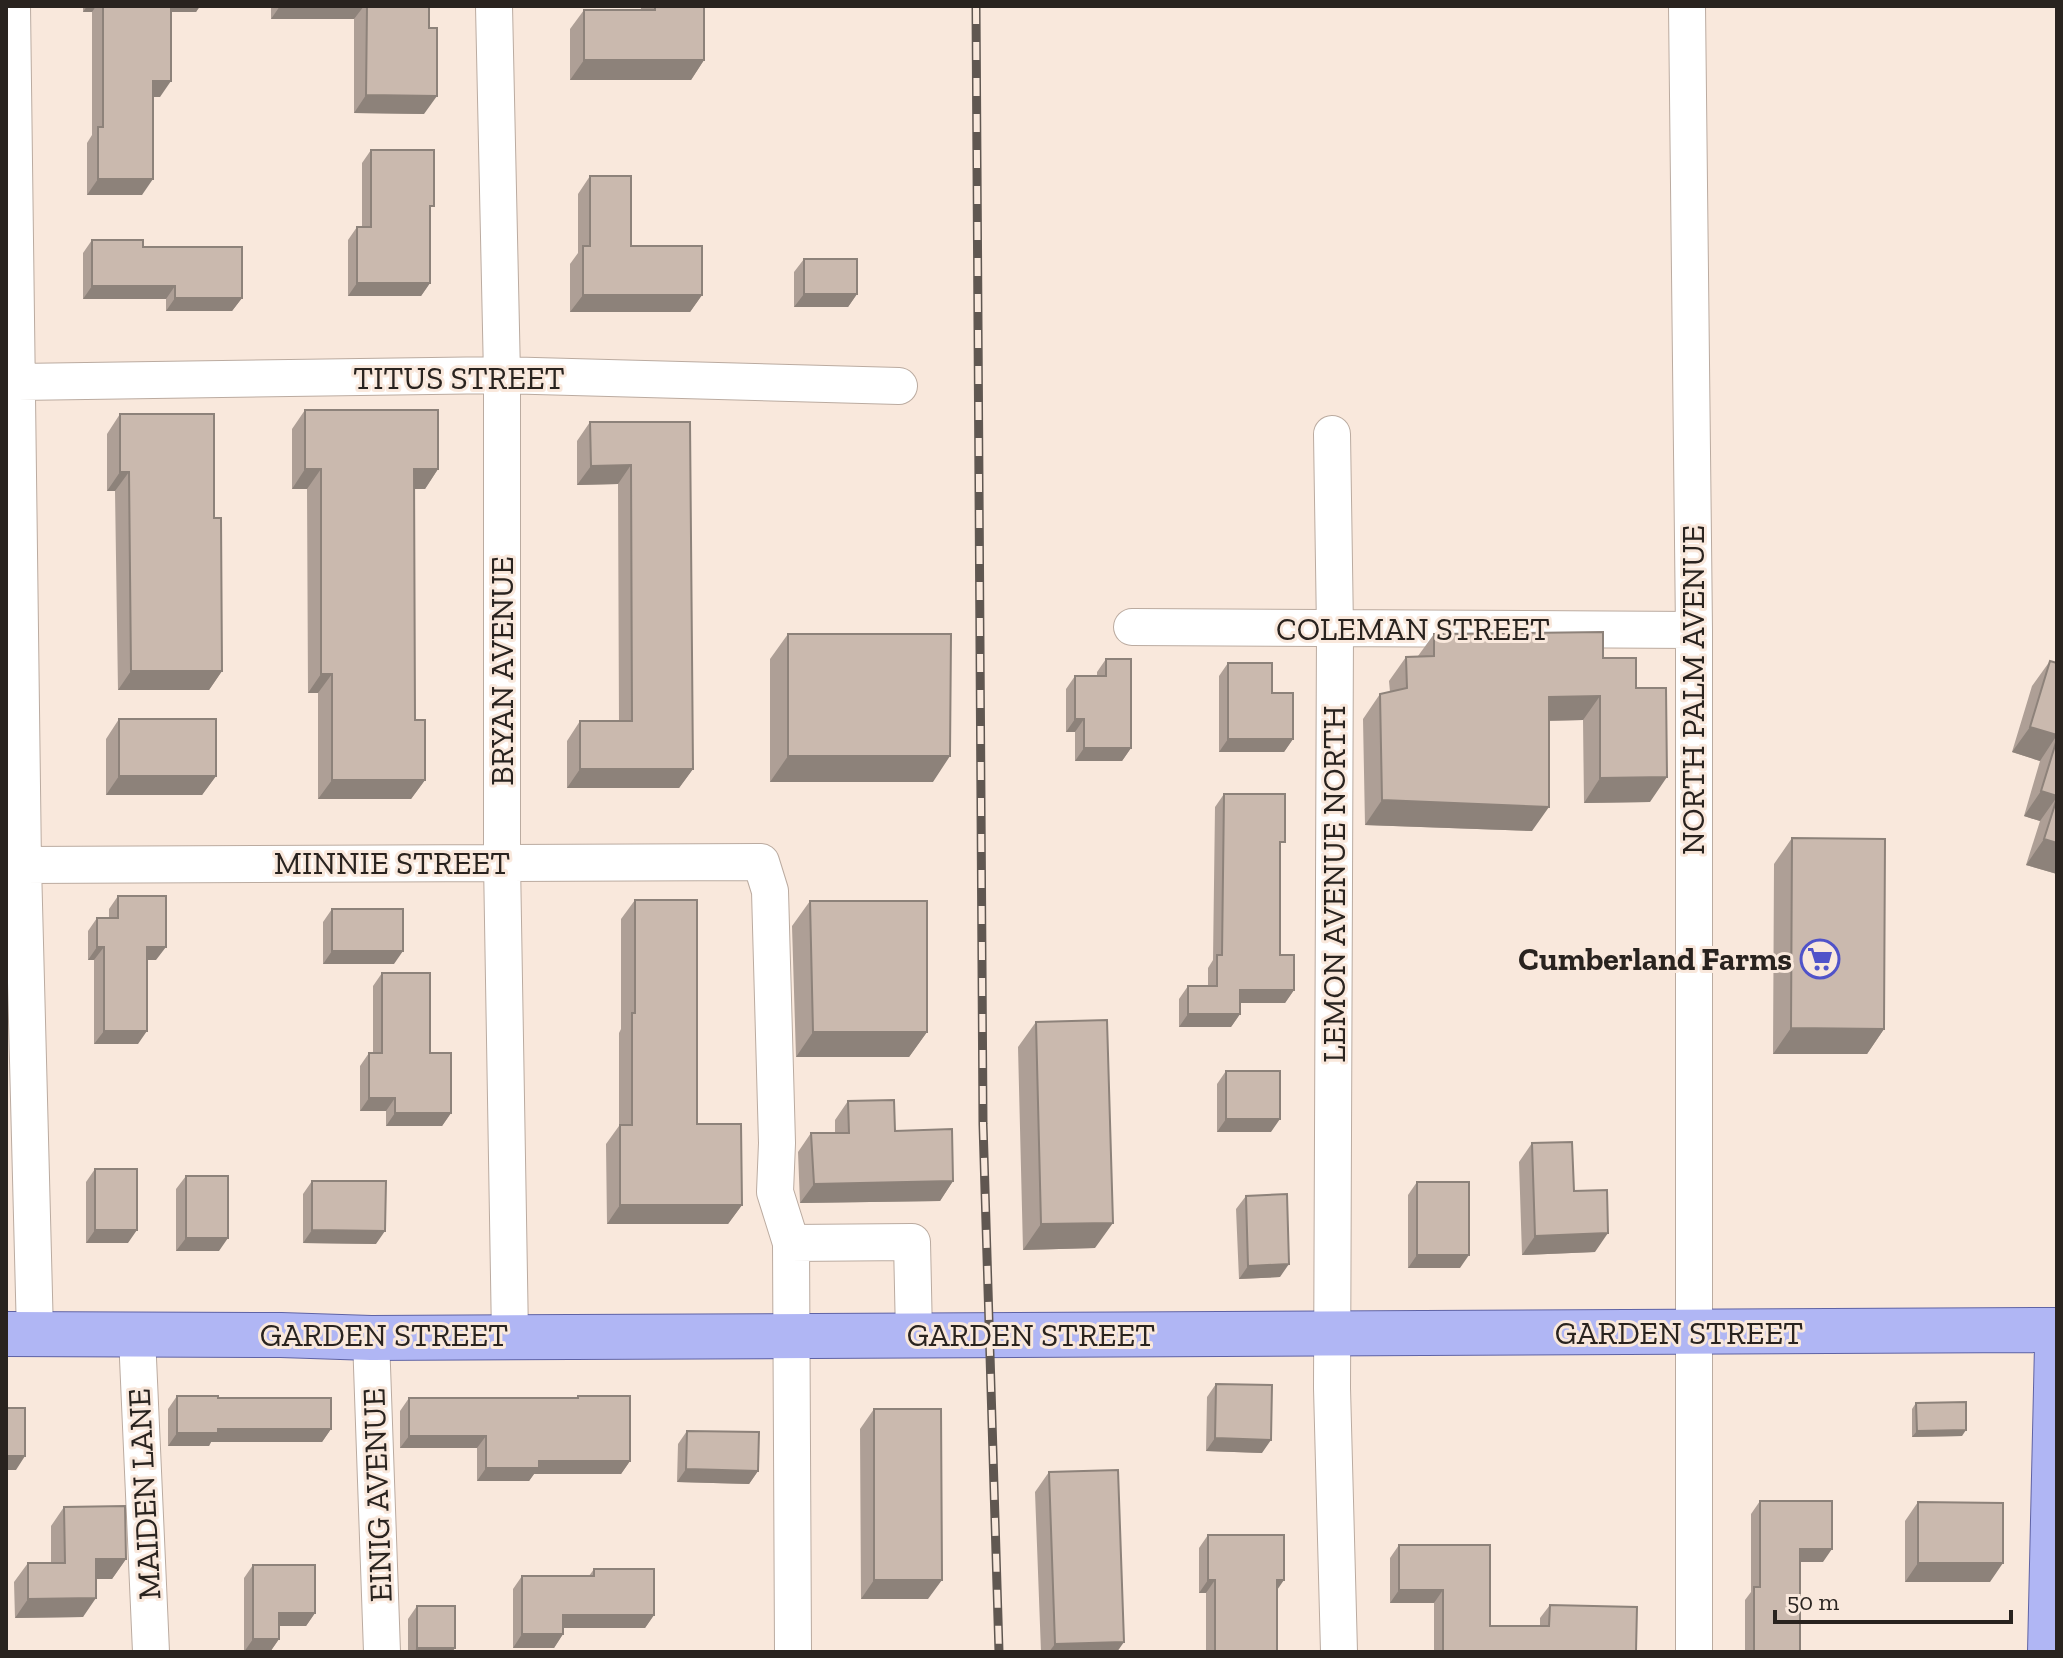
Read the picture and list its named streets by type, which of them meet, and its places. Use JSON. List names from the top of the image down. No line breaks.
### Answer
{"streets":{"main road":["GARDEN STREET"],"street":["TITUS STREET","COLEMAN STREET","BRYAN AVENUE","NORTH PALM AVENUE","MINNIE STREET","LEMON AVENUE NORTH","MAIDEN LANE","EINIG AVENUE"]},"crossings":[["TITUS STREET","BRYAN AVENUE"],["COLEMAN STREET","NORTH PALM AVENUE"],["COLEMAN STREET","LEMON AVENUE NORTH"],["BRYAN AVENUE","MINNIE STREET"],["BRYAN AVENUE","GARDEN STREET"],["NORTH PALM AVENUE","GARDEN STREET"],["LEMON AVENUE NORTH","GARDEN STREET"],["GARDEN STREET","MAIDEN LANE"],["GARDEN STREET","EINIG AVENUE"]],"places":{"supermarket":["Cumberland Farms"]},"scale_bar":"50 m"}
